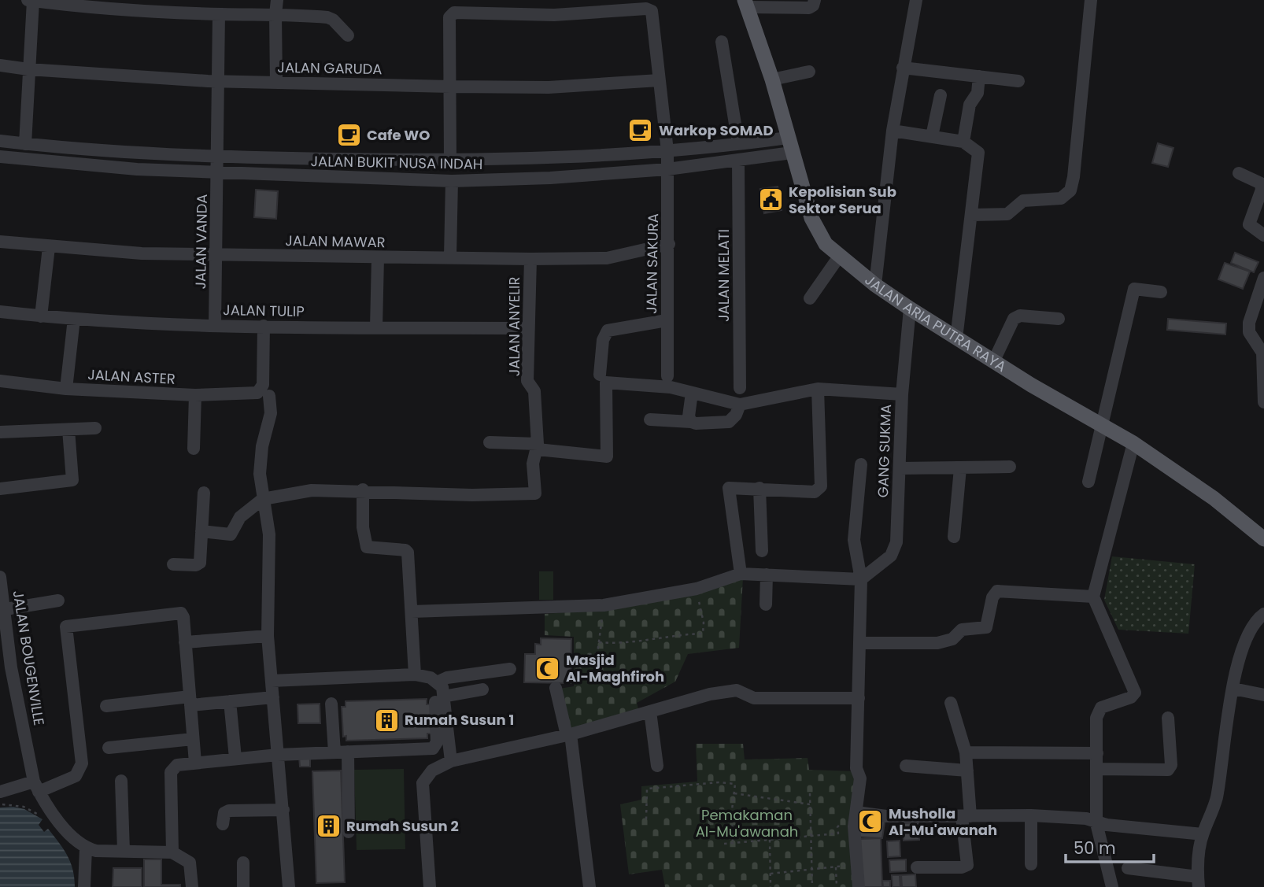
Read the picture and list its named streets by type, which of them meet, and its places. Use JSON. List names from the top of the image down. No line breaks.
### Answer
{"streets":{"main road":["JALAN ARIA PUTRA RAYA"],"street":["JALAN GARUDA","JALAN BUKIT NUSA INDAH","JALAN VANDA","JALAN MAWAR","JALAN SAKURA","JALAN MELATI","JALAN TULIP","JALAN ANYELIR","JALAN ASTER","GANG SUKMA","JALAN BOUGENVILLE"]},"crossings":[["JALAN GARUDA","JALAN VANDA"],["JALAN GARUDA","JALAN SAKURA"],["JALAN BUKIT NUSA INDAH","JALAN VANDA"],["JALAN BUKIT NUSA INDAH","JALAN SAKURA"],["JALAN BUKIT NUSA INDAH","JALAN MELATI"],["JALAN BUKIT NUSA INDAH","JALAN ARIA PUTRA RAYA"],["JALAN VANDA","JALAN MAWAR"],["JALAN VANDA","JALAN TULIP"],["JALAN MAWAR","JALAN SAKURA"],["JALAN MAWAR","JALAN ANYELIR"],["JALAN TULIP","JALAN ANYELIR"],["JALAN ARIA PUTRA RAYA","GANG SUKMA"]],"parks":["Pemakaman Al-Mu'awanah"],"places":{"cafe":["Warkop SOMAD","Cafe WO"],"public building":["Kepolisian Sub Sektor Serua"],"mosque":["Masjid Al-Maghfiroh","Musholla Al-Mu'awanah"],"building":["Rumah Susun 1","Rumah Susun 2"]},"scale_bar":"50 m"}
